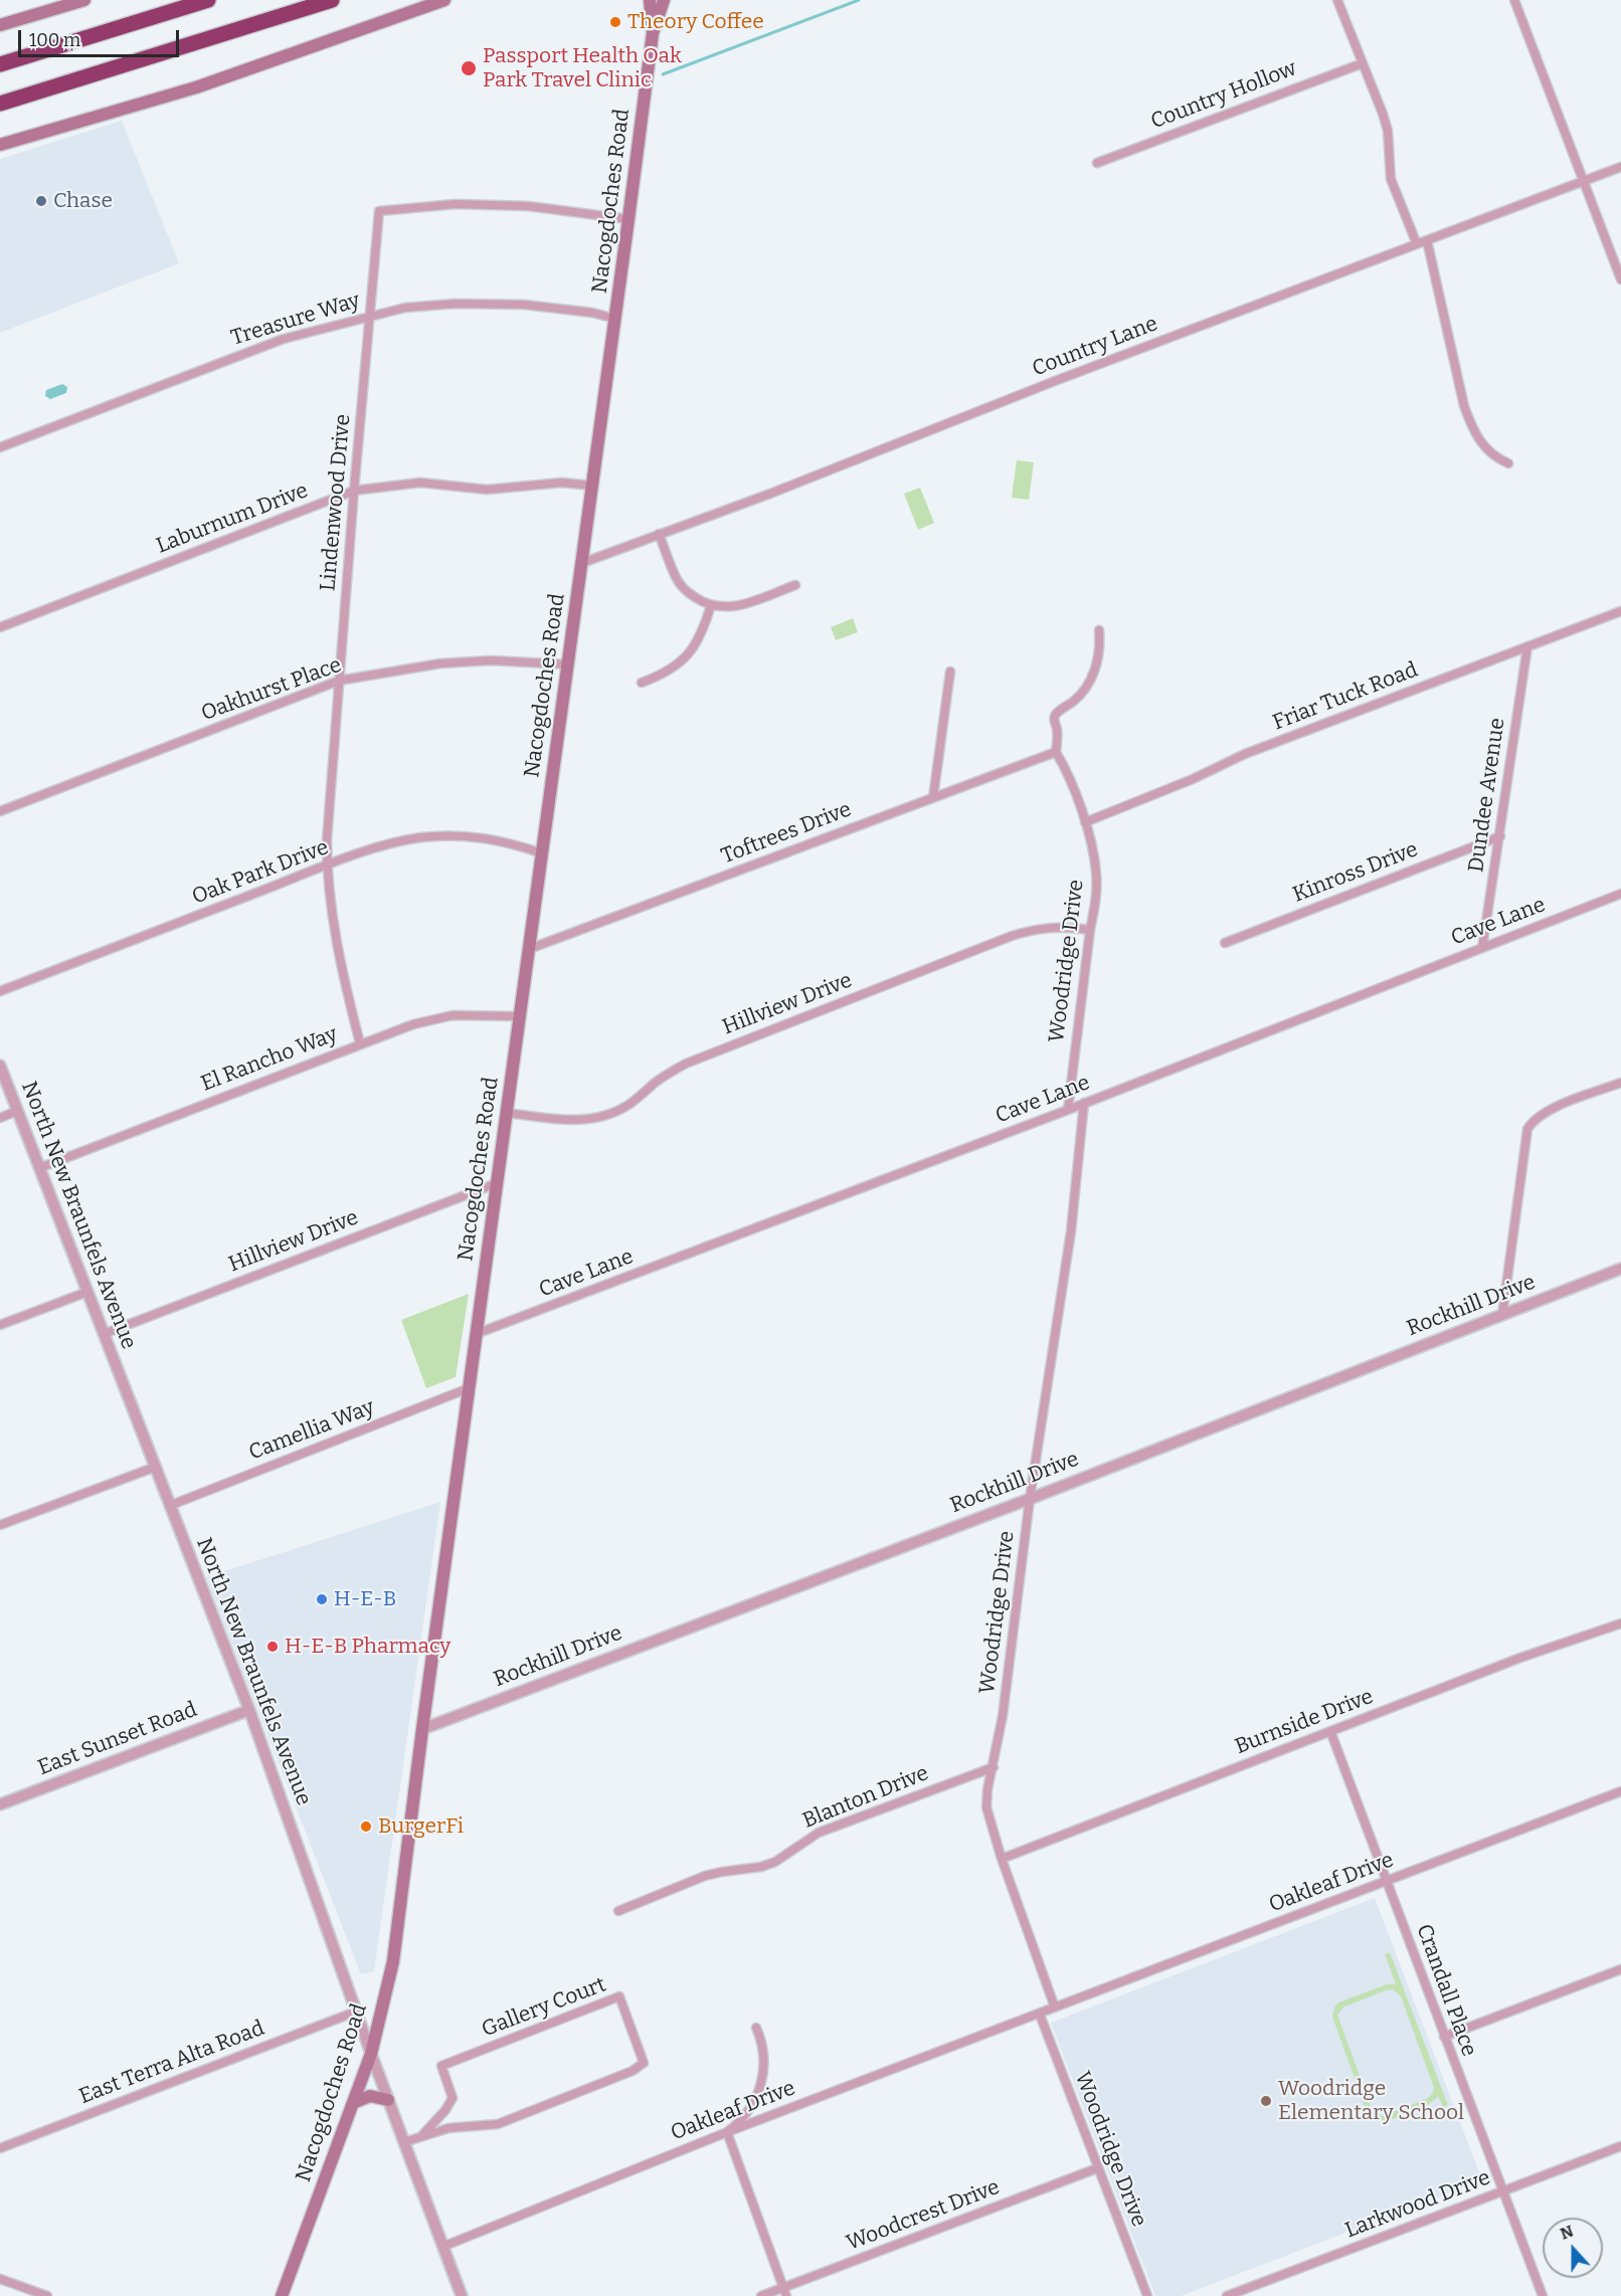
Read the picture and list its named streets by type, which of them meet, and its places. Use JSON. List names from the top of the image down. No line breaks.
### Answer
{"streets":{"main road":["Nacogdoches Road"],"street":["Country Hollow","Treasure Way","Country Lane","Lindenwood Drive","Laburnum Drive","Oakhurst Place","Friar Tuck Road","Dundee Avenue","Toftrees Drive","Oak Park Drive","Kinross Drive","Cave Lane","Woodridge Drive","Hillview Drive","El Rancho Way","North New Braunfels Avenue","Rockhill Drive","Camellia Way","Burnside Drive","East Sunset Road","Blanton Drive","Oakleaf Drive","Crandall Place","Gallery Court","East Terra Alta Road","Larkwood Drive","Woodcrest Drive"]},"crossings":[["Nacogdoches Road","Treasure Way"],["Nacogdoches Road","Country Lane"],["Nacogdoches Road","Lindenwood Drive"],["Nacogdoches Road","Laburnum Drive"],["Nacogdoches Road","Oakhurst Place"],["Nacogdoches Road","Toftrees Drive"],["Nacogdoches Road","Oak Park Drive"],["Nacogdoches Road","Cave Lane"],["Nacogdoches Road","Hillview Drive"],["Nacogdoches Road","El Rancho Way"],["Nacogdoches Road","North New Braunfels Avenue"],["Nacogdoches Road","Rockhill Drive"],["Nacogdoches Road","Camellia Way"],["Treasure Way","Lindenwood Drive"],["Lindenwood Drive","Laburnum Drive"],["Lindenwood Drive","Oakhurst Place"],["Lindenwood Drive","Oak Park Drive"],["Lindenwood Drive","El Rancho Way"],["Friar Tuck Road","Dundee Avenue"],["Friar Tuck Road","Woodridge Drive"],["Dundee Avenue","Kinross Drive"],["Dundee Avenue","Cave Lane"],["Toftrees Drive","Woodridge Drive"],["Cave Lane","Woodridge Drive"],["Woodridge Drive","Hillview Drive"],["Woodridge Drive","Rockhill Drive"],["Woodridge Drive","Burnside Drive"],["Woodridge Drive","Blanton Drive"],["Woodridge Drive","Oakleaf Drive"],["Woodridge Drive","Woodcrest Drive"],["Hillview Drive","North New Braunfels Avenue"],["El Rancho Way","North New Braunfels Avenue"],["North New Braunfels Avenue","Camellia Way"],["North New Braunfels Avenue","East Sunset Road"],["North New Braunfels Avenue","Oakleaf Drive"],["North New Braunfels Avenue","Gallery Court"],["North New Braunfels Avenue","East Terra Alta Road"],["Burnside Drive","Crandall Place"],["Oakleaf Drive","Crandall Place"],["Crandall Place","Larkwood Drive"]],"places":["Theory Coffee","Passport Health Oak Park Travel Clinic","Chase","H-E-B","H-E-B Pharmacy","BurgerFi","Woodridge Elementary School"],"scale_bar":"100 m","north":"top"}
